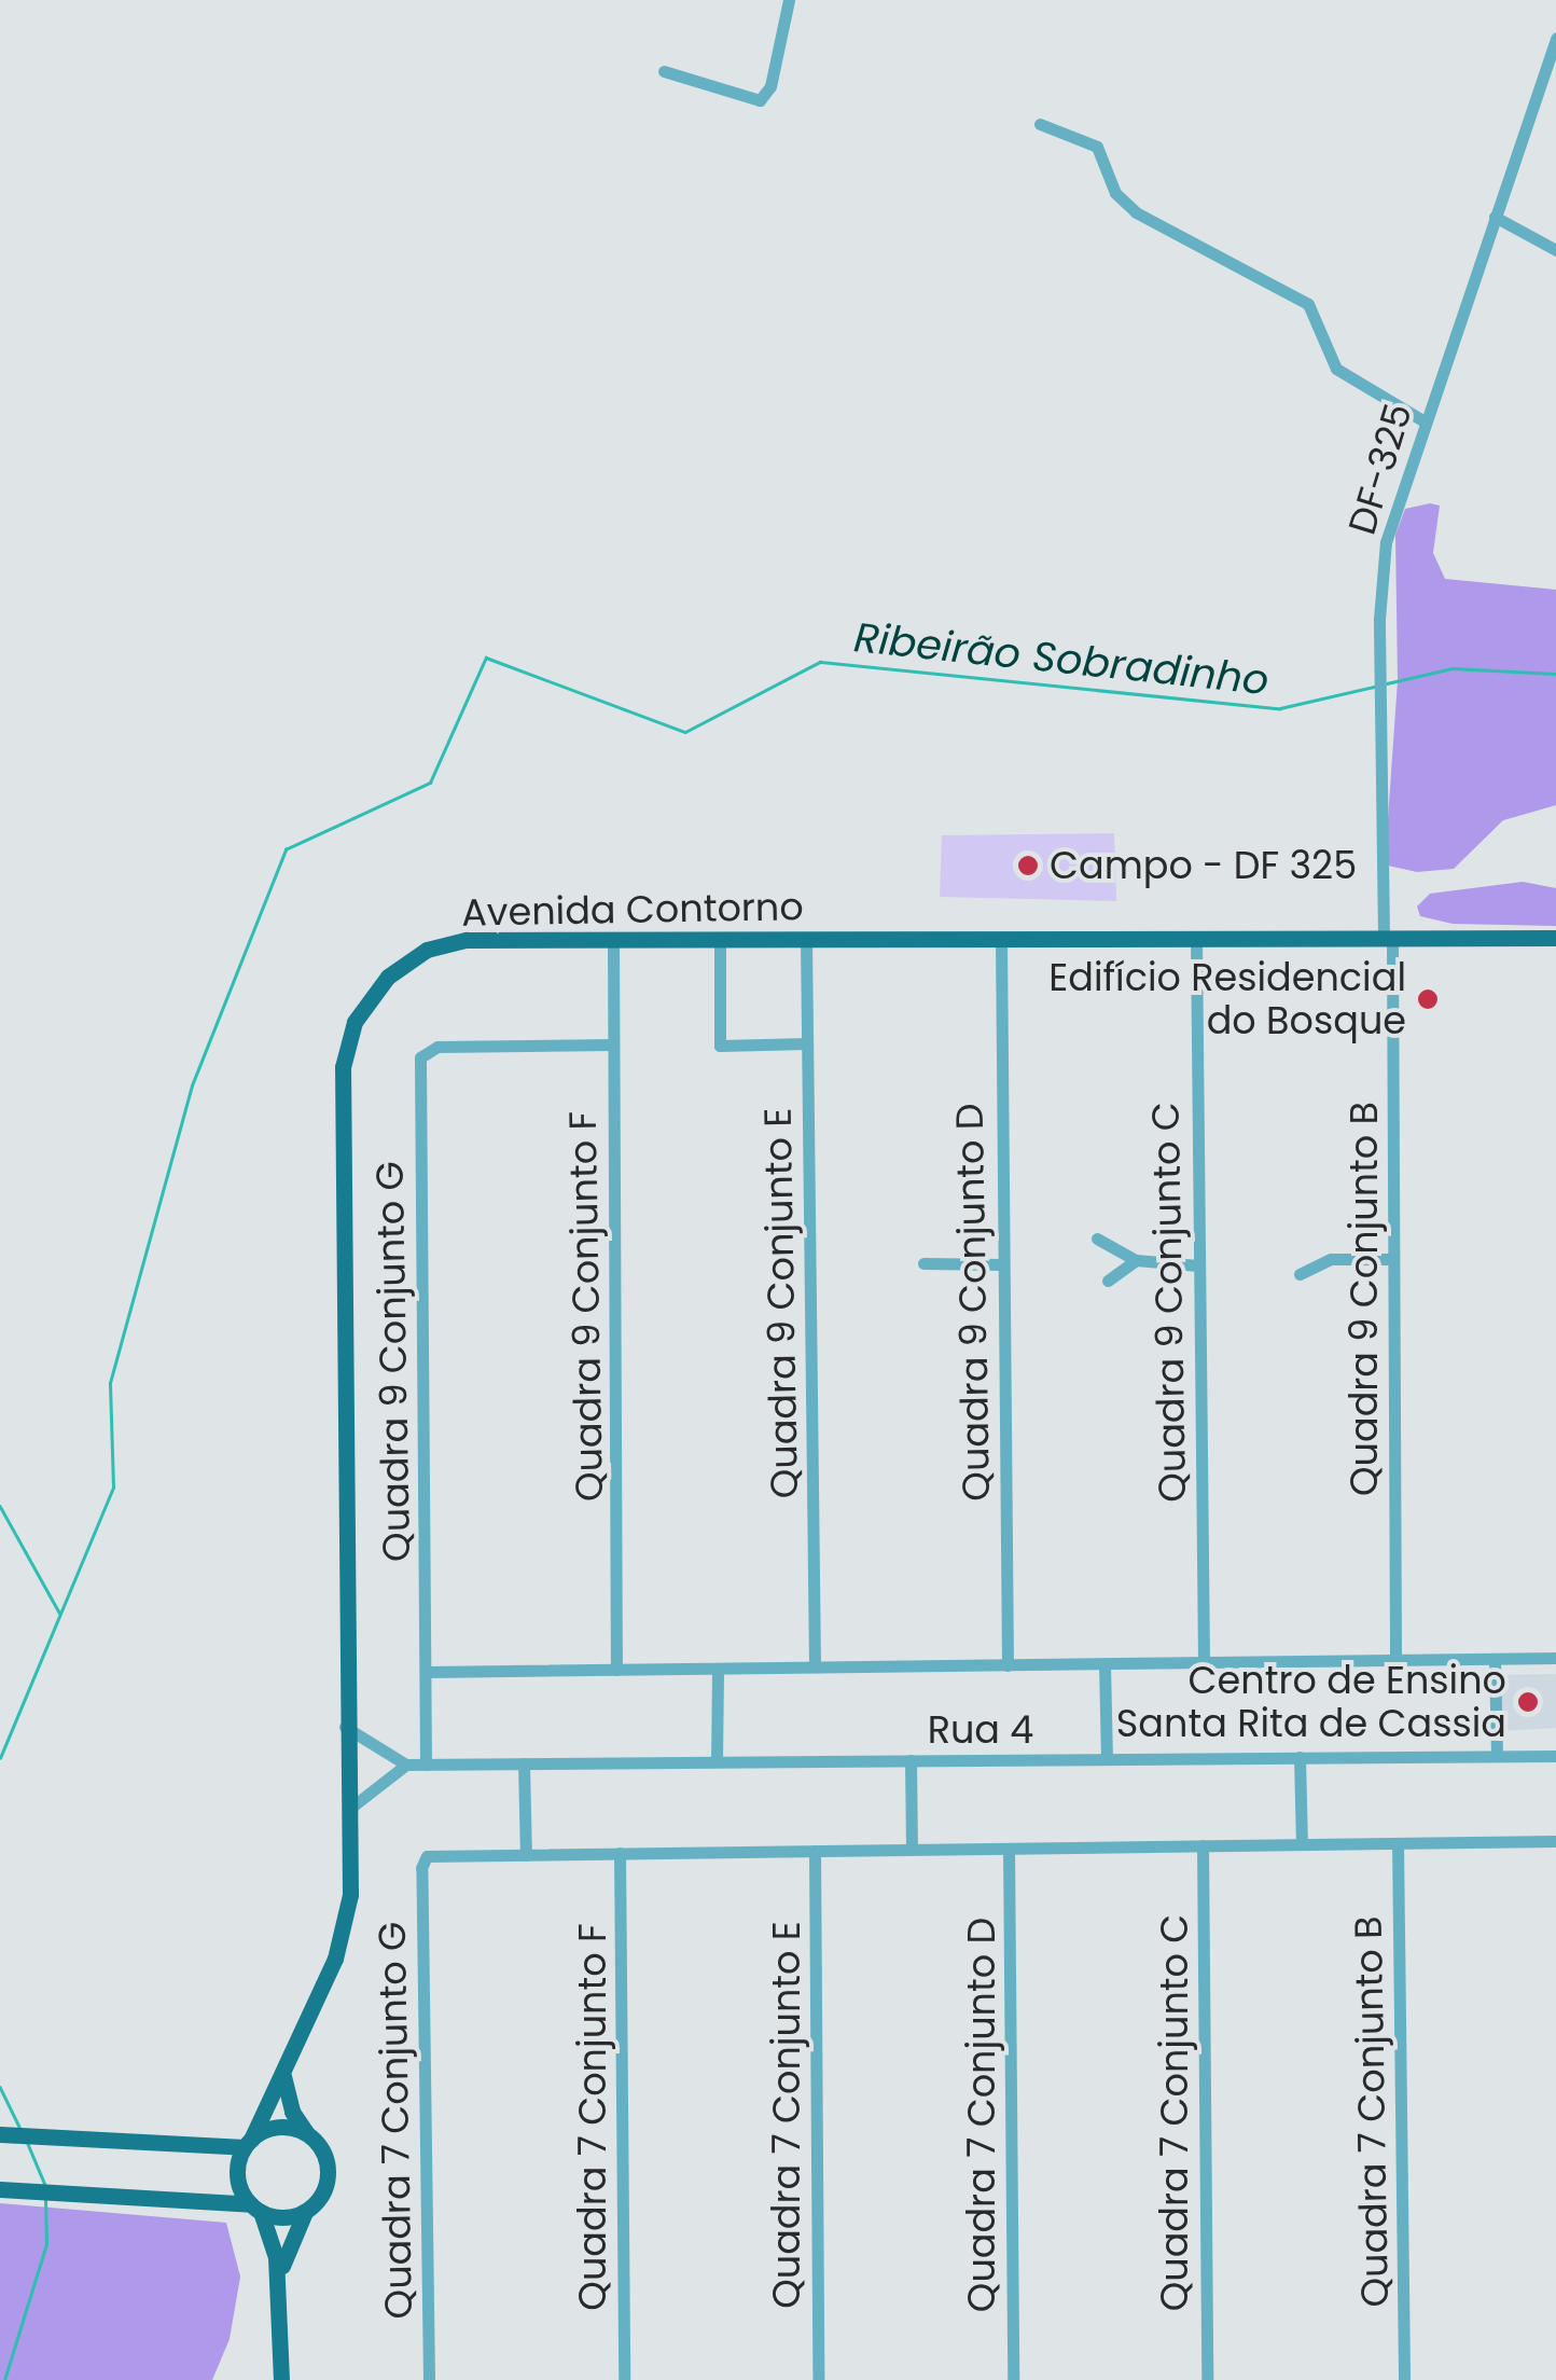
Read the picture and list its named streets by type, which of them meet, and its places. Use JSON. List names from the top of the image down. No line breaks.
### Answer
{"streets":{"main road":["Avenida Contorno"],"street":["DF-325","Quadra 9 Conjunto B","Quadra 9 Conjunto D","Quadra 9 Conjunto C","Quadra 9 Conjunto E","Quadra 9 Conjunto F","Quadra 9 Conjunto G","Rua 4","Quadra 7 Conjunto B","Quadra 7 Conjunto C","Quadra 7 Conjunto E","Quadra 7 Conjunto D","Quadra 7 Conjunto F","Quadra 7 Conjunto G"]},"crossings":[["DF-325","Avenida Contorno"],["DF-325","Quadra 9 Conjunto B"],["Avenida Contorno","Quadra 9 Conjunto B"],["Avenida Contorno","Quadra 9 Conjunto D"],["Avenida Contorno","Quadra 9 Conjunto C"],["Avenida Contorno","Quadra 9 Conjunto E"],["Avenida Contorno","Quadra 9 Conjunto F"],["Quadra 9 Conjunto F","Quadra 9 Conjunto G"],["Quadra 9 Conjunto G","Rua 4"]],"water":["Ribeirão Sobradinho"],"places":["Campo - DF 325","Edifício Residencial do Bosque","Centro de Ensino Santa Rita de Cassia"]}
